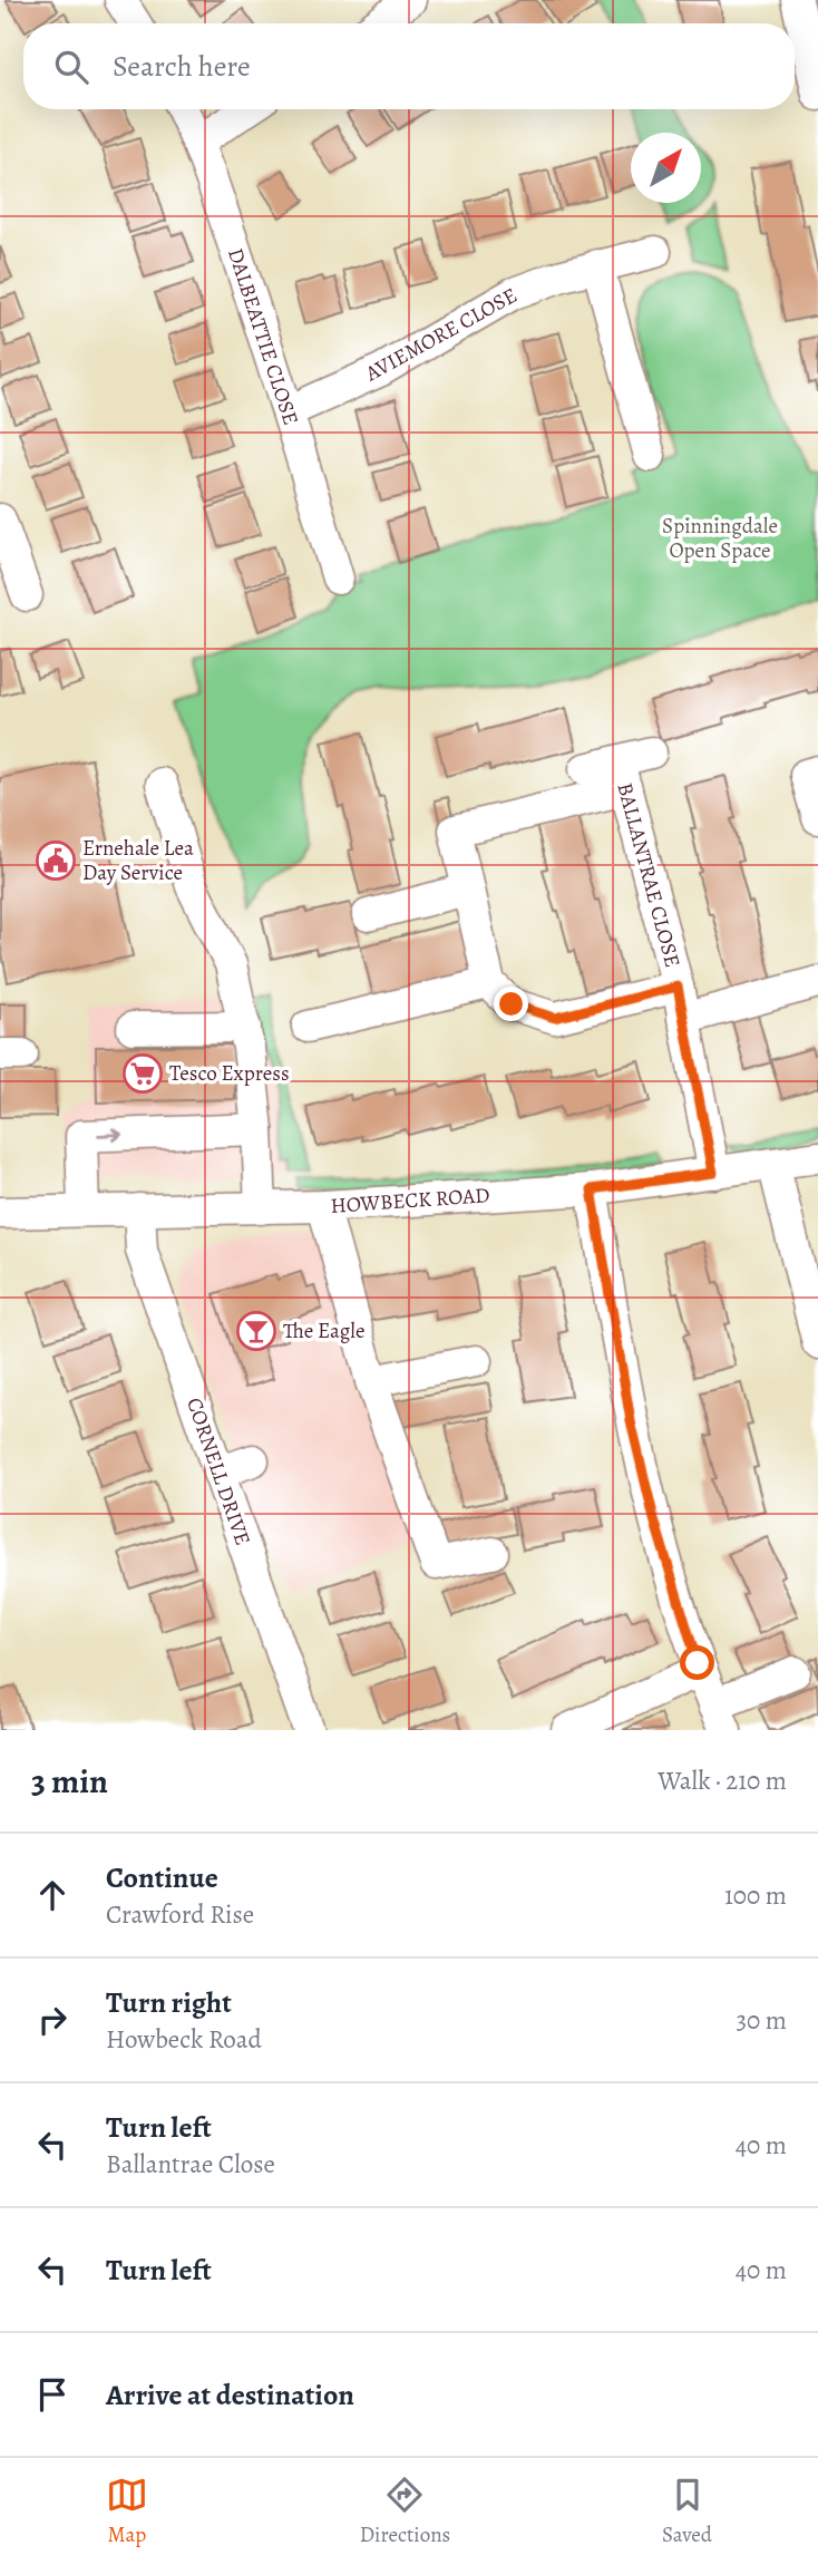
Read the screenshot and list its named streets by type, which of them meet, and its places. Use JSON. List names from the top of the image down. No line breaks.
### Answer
{"streets":{"street":["AVIEMORE CLOSE","DALBEATTIE CLOSE","BALLANTRAE CLOSE","HOWBECK ROAD","CORNELL DRIVE"]},"crossings":[["AVIEMORE CLOSE","DALBEATTIE CLOSE"],["BALLANTRAE CLOSE","HOWBECK ROAD"],["HOWBECK ROAD","CORNELL DRIVE"]],"parks":["Spinningdale Open Space"],"places":{"public building":["Ernehale Lea Day Service"],"supermarket":["Tesco Express"],"bar":["The Eagle"]},"north":"top right","page":{"search":"Search here","heading":["3 min","Walk · 210 m"],"list":[["Continue","Crawford Rise","100 m"],["Turn right","Howbeck Road","30 m"],["Turn left","Ballantrae Close","40 m"],["Turn left","40 m"],"Arrive at destination"],"nav":["Map","Directions","Saved"]}}
